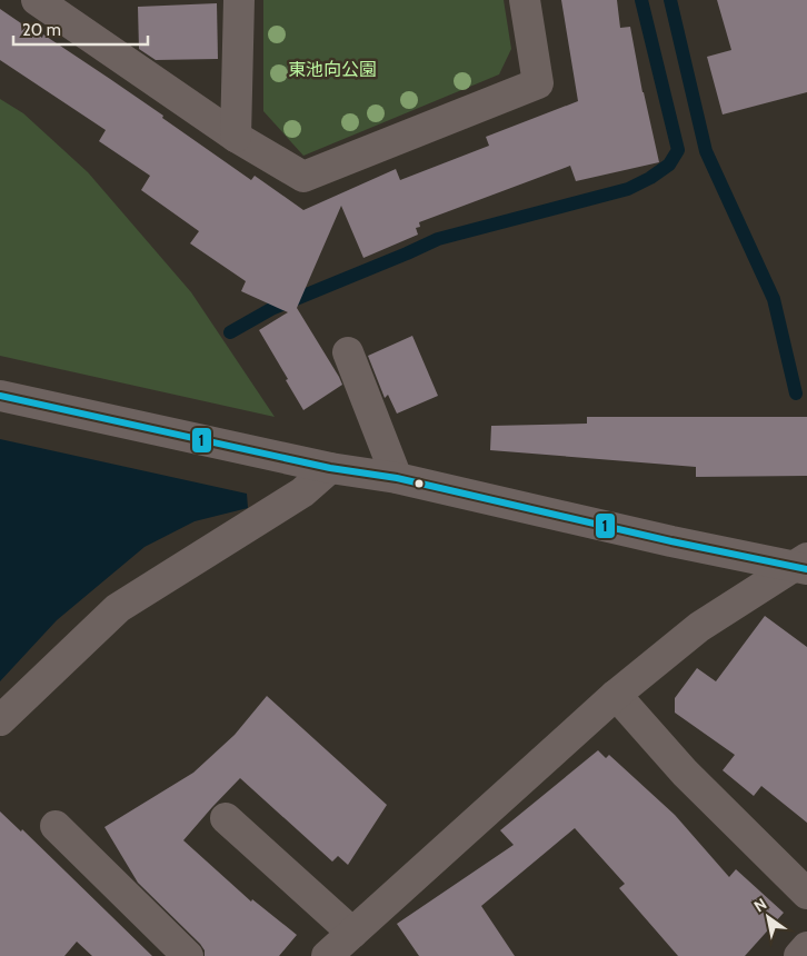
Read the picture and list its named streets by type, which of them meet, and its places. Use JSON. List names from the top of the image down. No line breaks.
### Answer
{"parks":["東池向公園"],"lines":["transit line 1"],"scale_bar":"20 m","north":"top left"}
